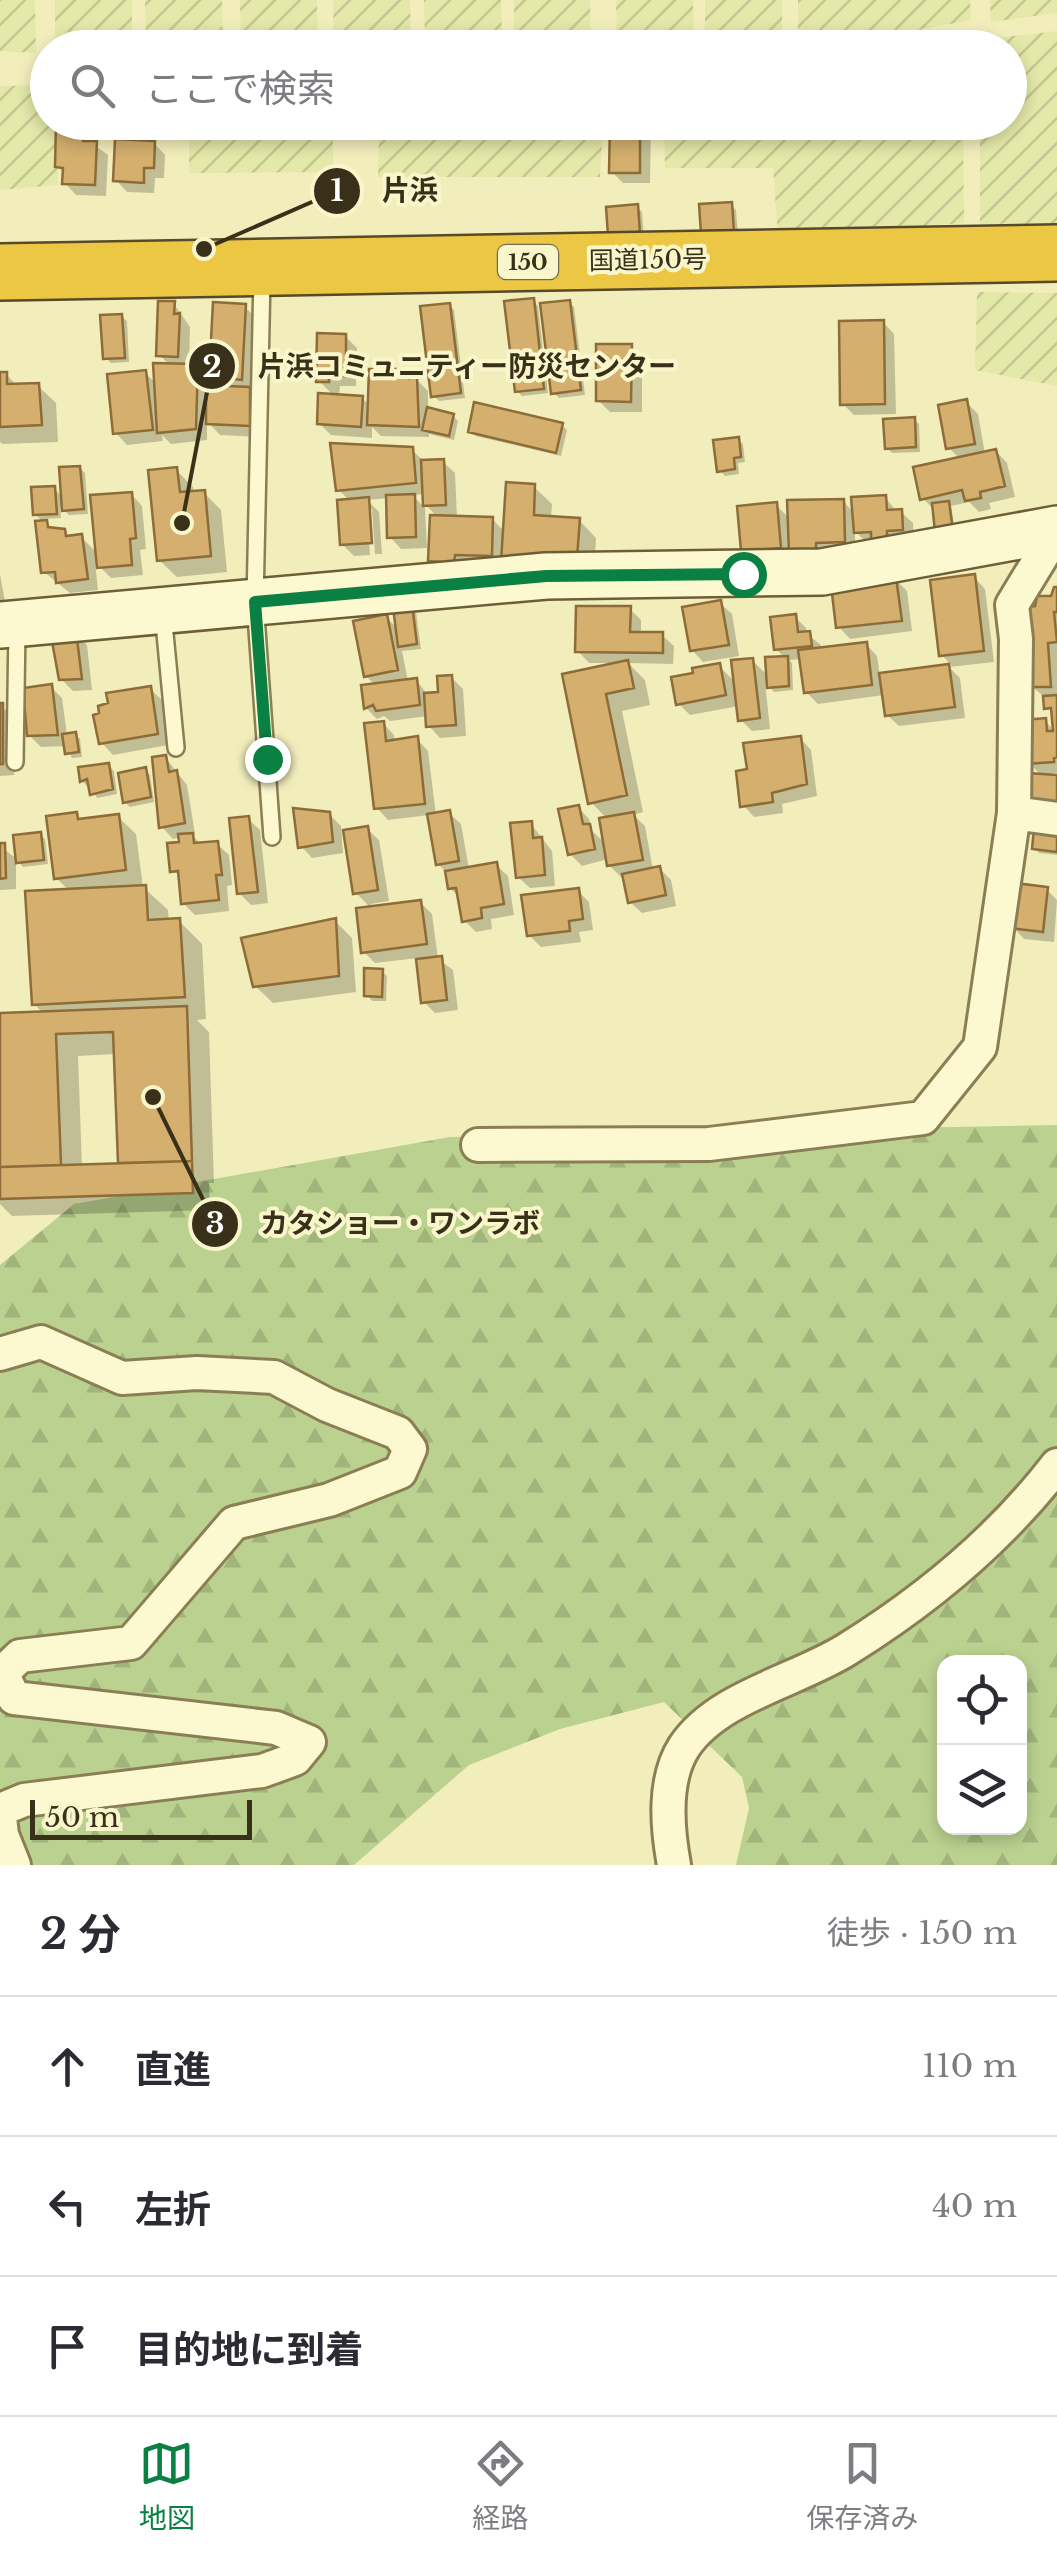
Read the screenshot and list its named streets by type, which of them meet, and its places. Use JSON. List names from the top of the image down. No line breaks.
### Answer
{"streets":{"highway":["国道150号","150"]},"places":["片浜","片浜コミュニティー防災センター","カタショー・ワンラボ"],"scale_bar":"50 m","page":{"search":"ここで検索","scale":"50 m","heading":["2 分","徒歩 · 150 m"],"list":[["直進","110 m"],["左折","40 m"],"目的地に到着"],"nav":["地図","経路","保存済み"]}}
